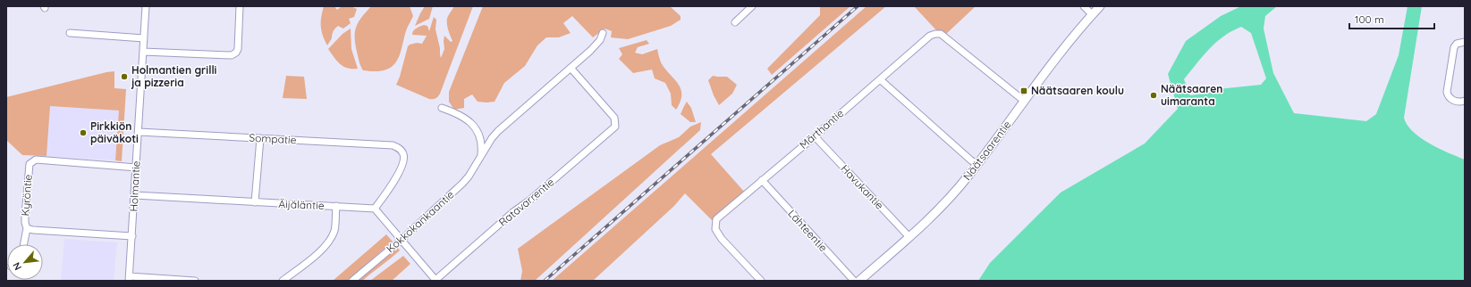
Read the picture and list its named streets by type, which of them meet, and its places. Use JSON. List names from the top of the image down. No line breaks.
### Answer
{"streets":{"street":["Märthantie","Sompatie","Näätsaarentie","Holmantie","Havukantie","Kyröntie","Ratavarrentie","Äijäläntie","Kokkokankaantie","Lähteentie"]},"crossings":[["Märthantie","Näätsaarentie"],["Märthantie","Havukantie"],["Märthantie","Lähteentie"],["Sompatie","Holmantie"],["Sompatie","Äijäläntie"],["Näätsaarentie","Havukantie"],["Holmantie","Kyröntie"],["Holmantie","Äijäläntie"],["Ratavarrentie","Kokkokankaantie"]],"places":{"other":["Holmantien grilli ja pizzeria","Näätsaaren uimaranta","Pirkkiön päiväkoti"],"transit":["Näätsaaren koulu"]},"scale_bar":"100 m","north":"bottom left"}
